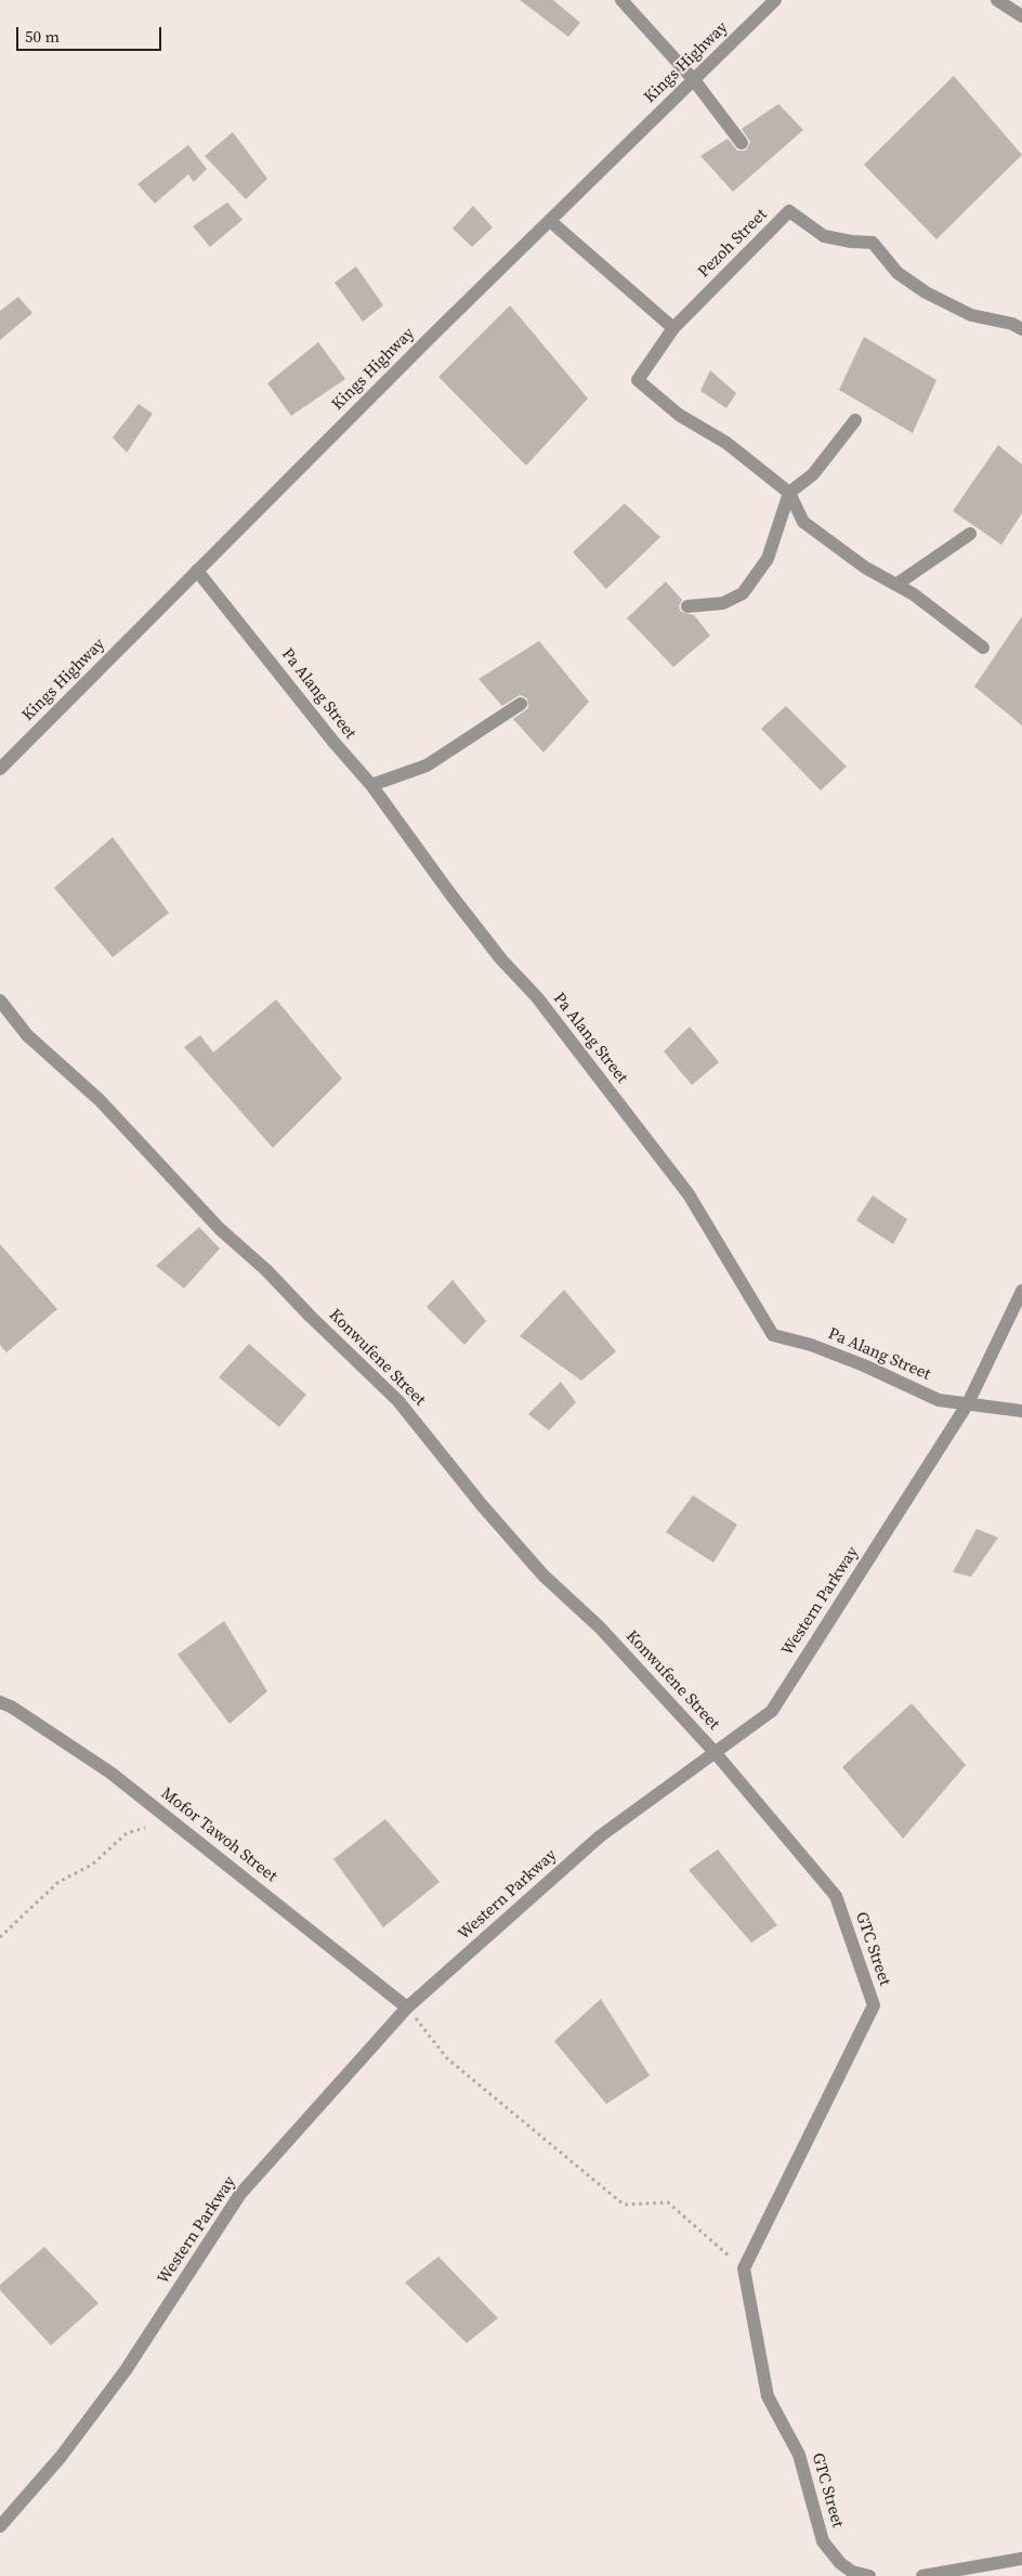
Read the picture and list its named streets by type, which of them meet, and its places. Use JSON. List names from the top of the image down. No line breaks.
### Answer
{"streets":{"street":["Kings Highway","Pezoh Street","Pa Alang Street","Konwufene Street","Western Parkway","Mofor Tawoh Street","GTC Street"]},"crossings":[["Kings Highway","Pa Alang Street"],["Pa Alang Street","Western Parkway"],["Konwufene Street","Western Parkway"],["Konwufene Street","GTC Street"],["Western Parkway","Mofor Tawoh Street"],["Western Parkway","GTC Street"]],"scale_bar":"50 m"}
